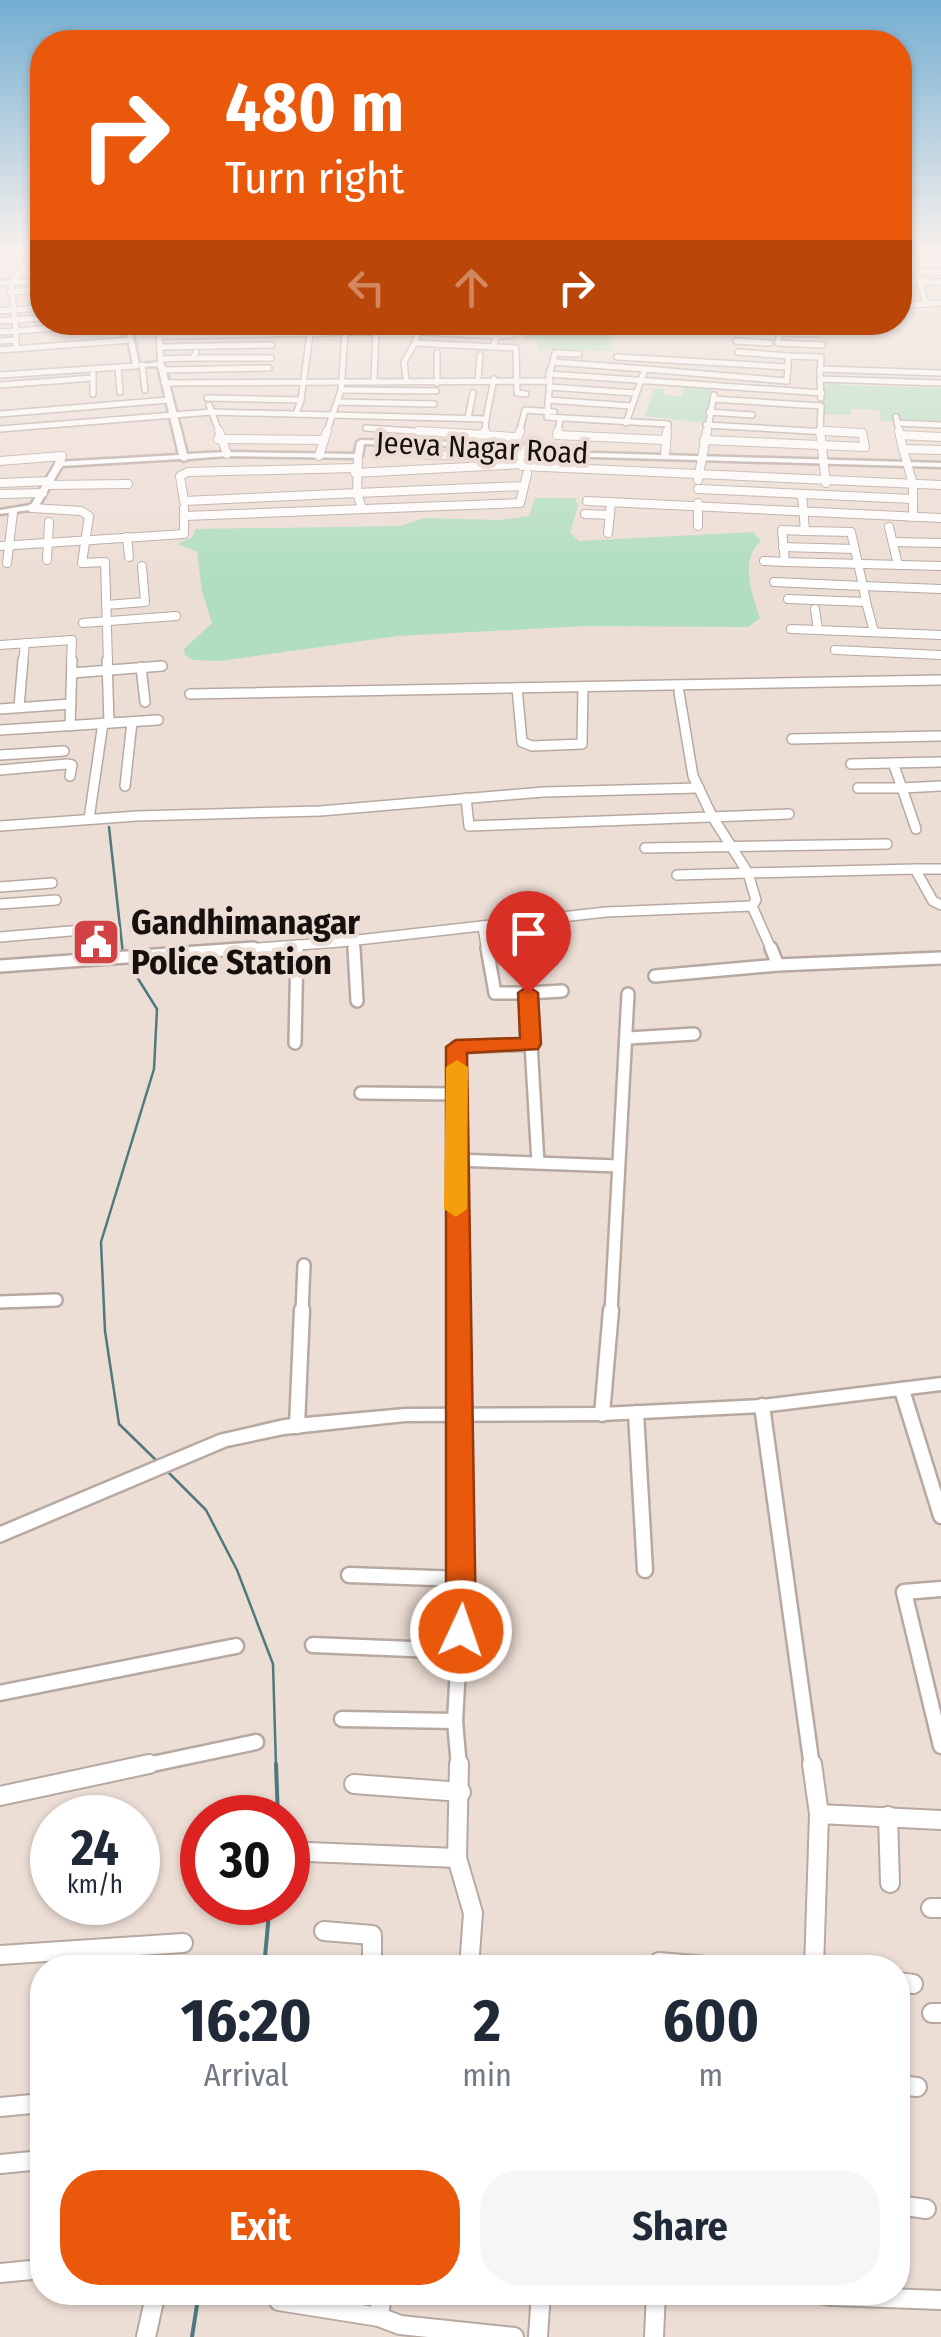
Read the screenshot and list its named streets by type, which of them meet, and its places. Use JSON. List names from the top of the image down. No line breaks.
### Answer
{"streets":{"street":["Jeeva Nagar Road"]},"places":{"public building":["Gandhimanagar Police Station"]},"page":{"turn":["480 m","Turn right"],"speed":"24 km/h","limit":"30","eta":["16:20","Arrival","2","min","600","m"],"buttons":["Exit","Share"]}}
